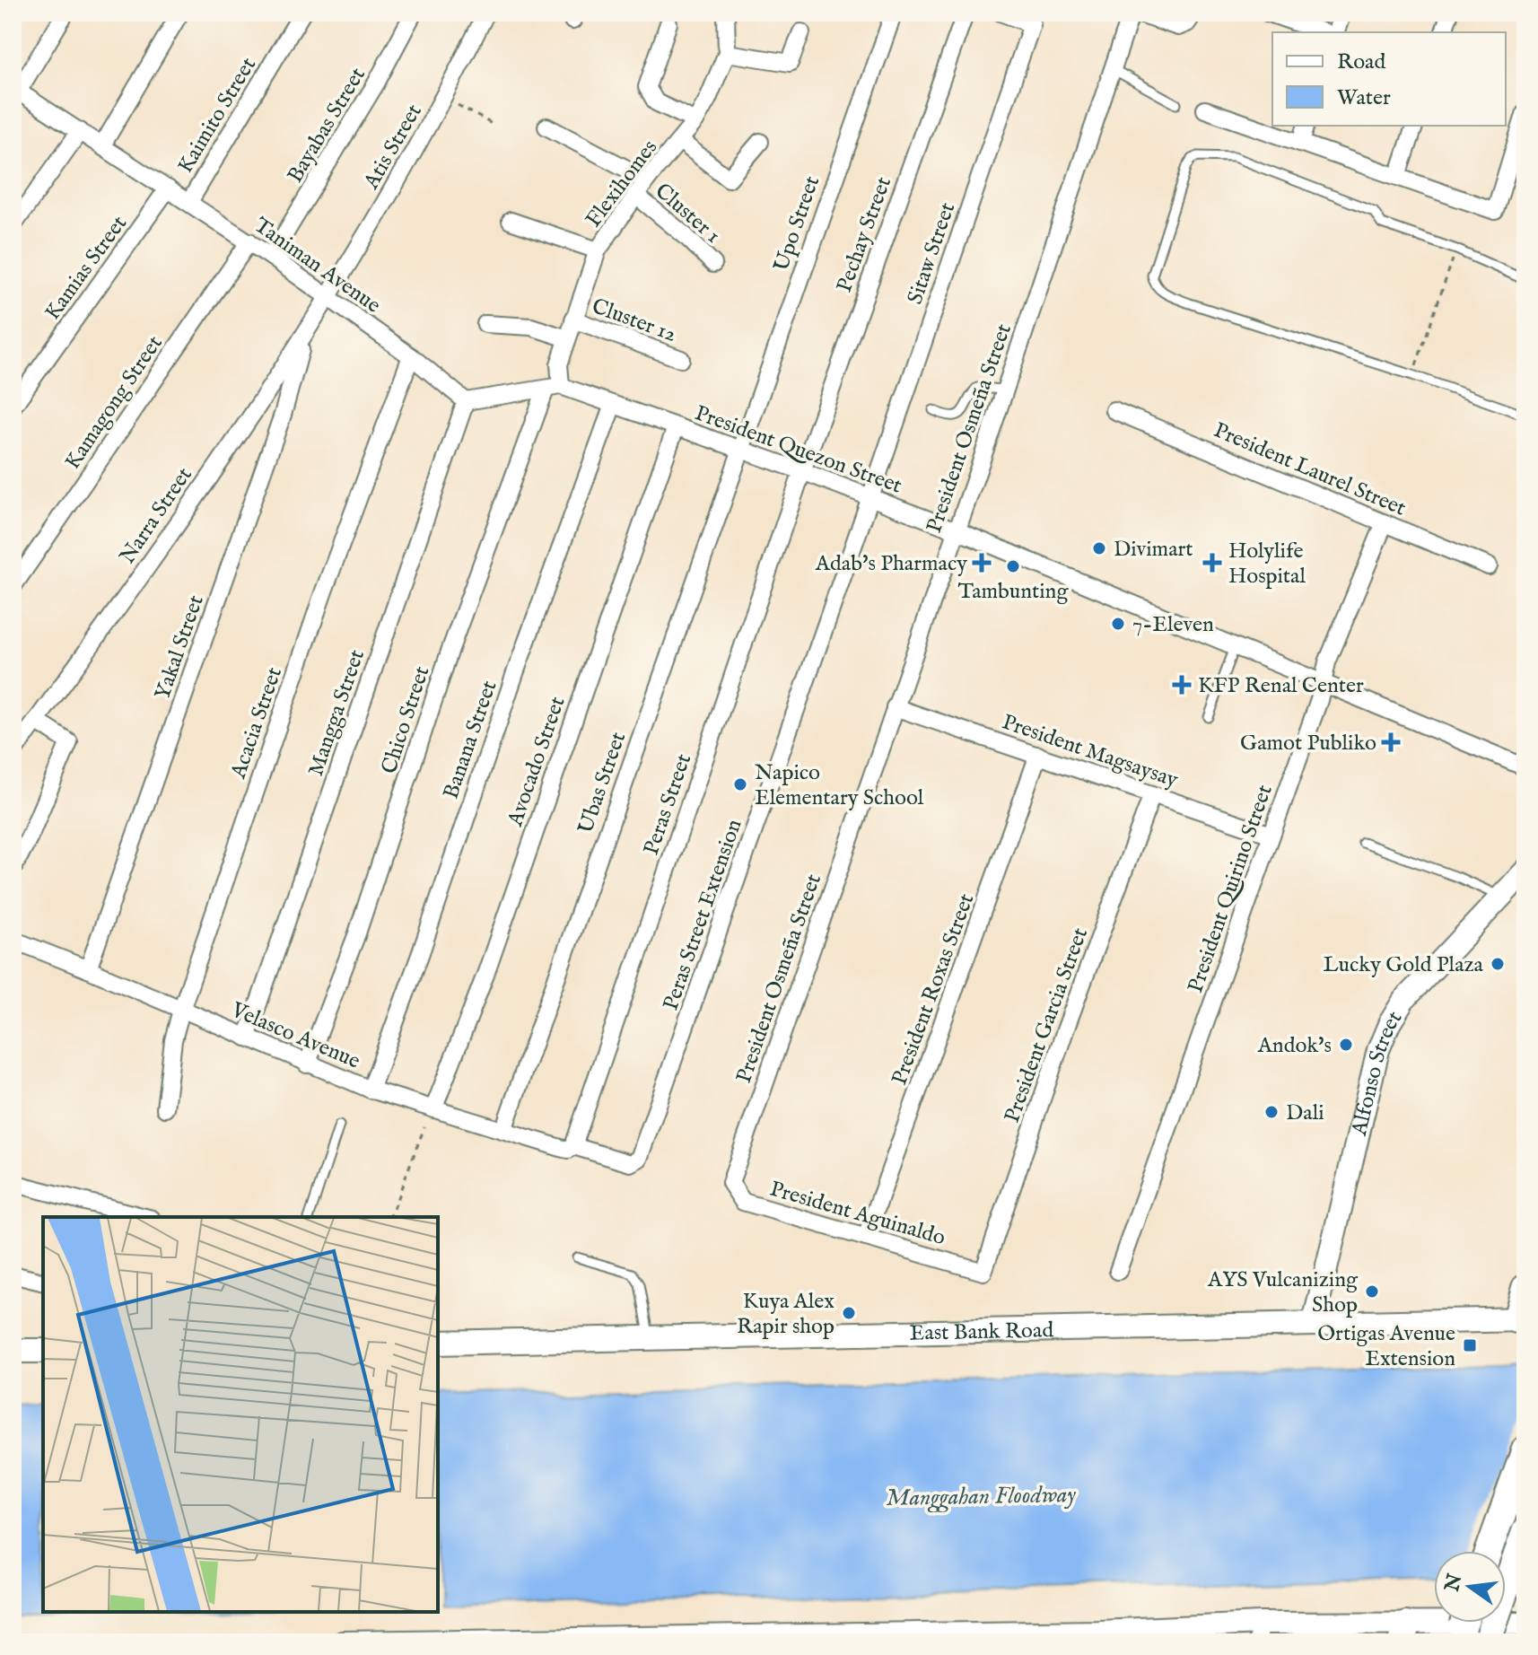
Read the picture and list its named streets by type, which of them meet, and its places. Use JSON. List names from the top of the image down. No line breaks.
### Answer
{"streets":{"main road":["East Bank Road"],"street":["Kaimito Street","Bayabas Street","Atis Street","Flexihomes","Cluster 1","Upo Street","Pechay Street","Sitaw Street","Taniman Avenue","Kamias Street","Cluster 12","Kamagong Street","President Osmeña Street","President Quezon Street","President Laurel Street","Narra Street","Yakal Street","Mangga Street","Chico Street","Acacia Street","Banana Street","President Magsaysay","Avocado Street","Ubas Street","Peras Street","President Quirino Street","Peras Street Extension","President Roxas Street","President Garcia Street","Velasco Avenue","Alfonso Street","President Aguinaldo"]},"crossings":[["Kaimito Street","Taniman Avenue"],["Bayabas Street","Taniman Avenue"],["Atis Street","Taniman Avenue"],["Atis Street","Narra Street"],["Flexihomes","Cluster 1"],["Flexihomes","Cluster 12"],["Flexihomes","Chico Street"],["Upo Street","President Quezon Street"],["Upo Street","Ubas Street"],["Pechay Street","President Quezon Street"],["Pechay Street","Peras Street"],["Sitaw Street","President Quezon Street"],["Sitaw Street","Peras Street Extension"],["Taniman Avenue","Kamias Street"],["Taniman Avenue","Kamagong Street"],["Taniman Avenue","Narra Street"],["Taniman Avenue","Mangga Street"],["Taniman Avenue","Acacia Street"],["President Osmeña Street","President Quezon Street"],["President Osmeña Street","President Magsaysay"],["President Osmeña Street","President Aguinaldo"],["President Quezon Street","Banana Street"],["President Quezon Street","Avocado Street"],["President Quezon Street","Ubas Street"],["President Quezon Street","Peras Street"],["President Quezon Street","President Quirino Street"],["President Quezon Street","Peras Street Extension"],["President Laurel Street","President Quirino Street"],["Narra Street","Yakal Street"],["Yakal Street","Velasco Avenue"],["Mangga Street","Velasco Avenue"],["Chico Street","Velasco Avenue"],["Acacia Street","Velasco Avenue"],["Banana Street","Velasco Avenue"],["President Magsaysay","President Quirino Street"],["President Magsaysay","President Roxas Street"],["President Magsaysay","President Garcia Street"],["Avocado Street","Velasco Avenue"],["Ubas Street","Velasco Avenue"],["Peras Street","Peras Street Extension"],["Peras Street","Velasco Avenue"],["Peras Street Extension","Velasco Avenue"],["President Roxas Street","President Aguinaldo"],["President Garcia Street","President Aguinaldo"],["Alfonso Street","East Bank Road"]],"water":["Manggahan Floodway"],"places":{"other":["Divimart","Tambunting","7-Eleven","Napico Elementary School","Lucky Gold Plaza","Andok's","Dali","AYS Vulcanizing Shop","Kuya Alex Rapir shop"],"health":["Adab's Pharmacy","Holylife Hospital","KFP Renal Center","Gamot Publiko"],"transit":["Ortigas Avenue Extension"]},"legend":["Road","Water"],"north":"left"}
